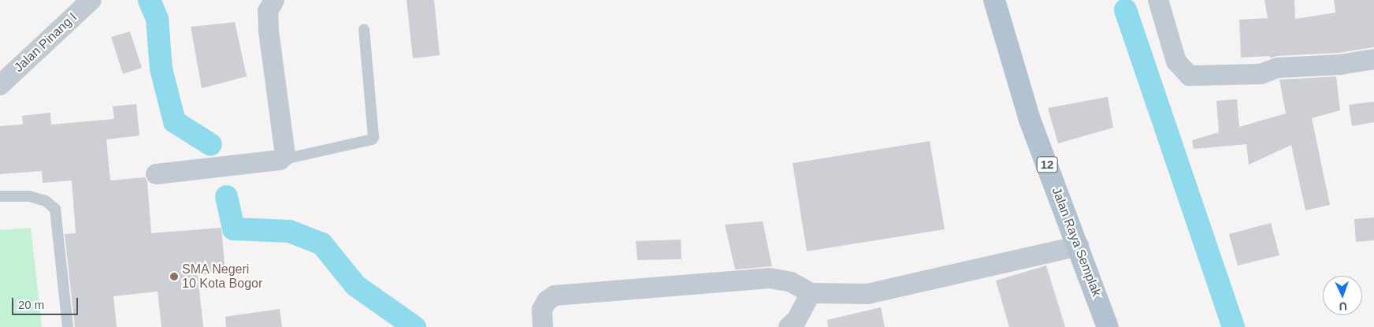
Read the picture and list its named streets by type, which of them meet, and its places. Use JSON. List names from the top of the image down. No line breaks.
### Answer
{"streets":{"main road":["12","Jalan Raya Semplak"],"street":["Jalan Pinang I"]},"places":["SMA Negeri 10 Kota Bogor"],"scale_bar":"20 m","north":"bottom"}
